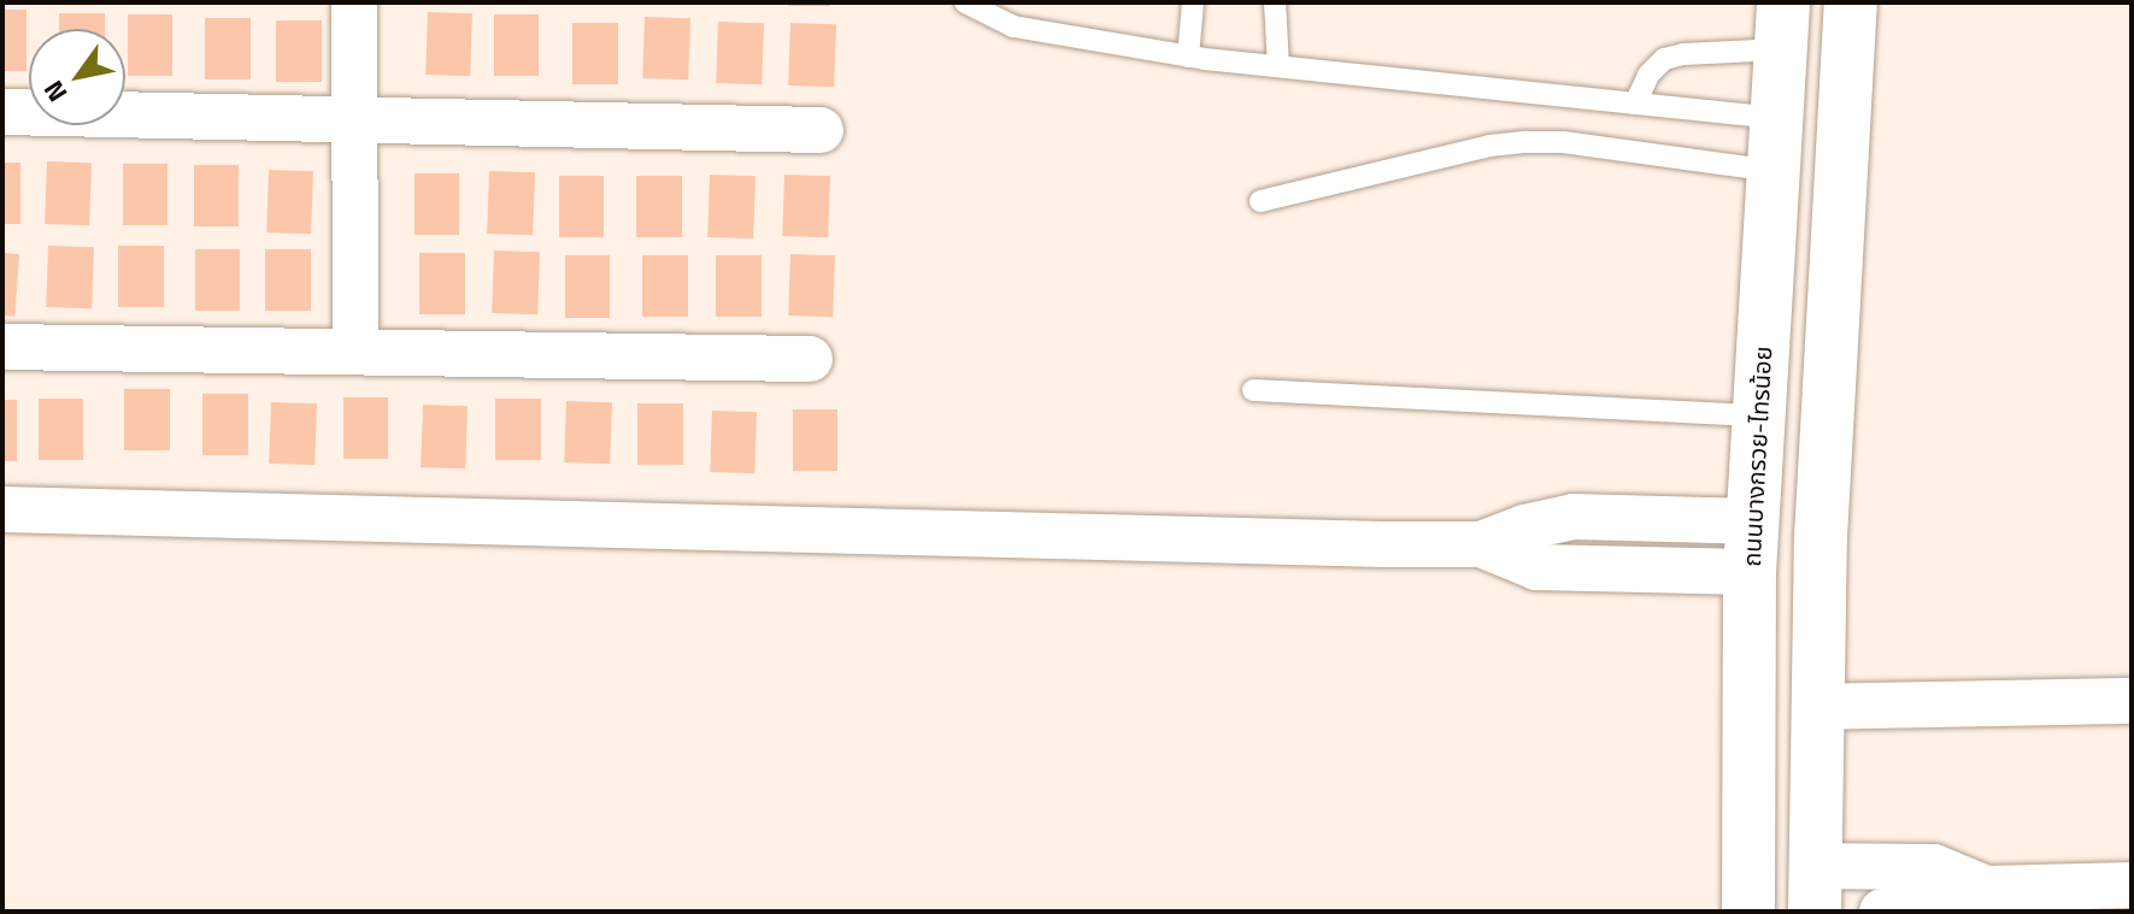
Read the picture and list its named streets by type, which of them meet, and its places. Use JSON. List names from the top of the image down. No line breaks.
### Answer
{"streets":{"main road":["ถนนบางกรวย-ไทรน้อย"]},"north":"bottom left"}
